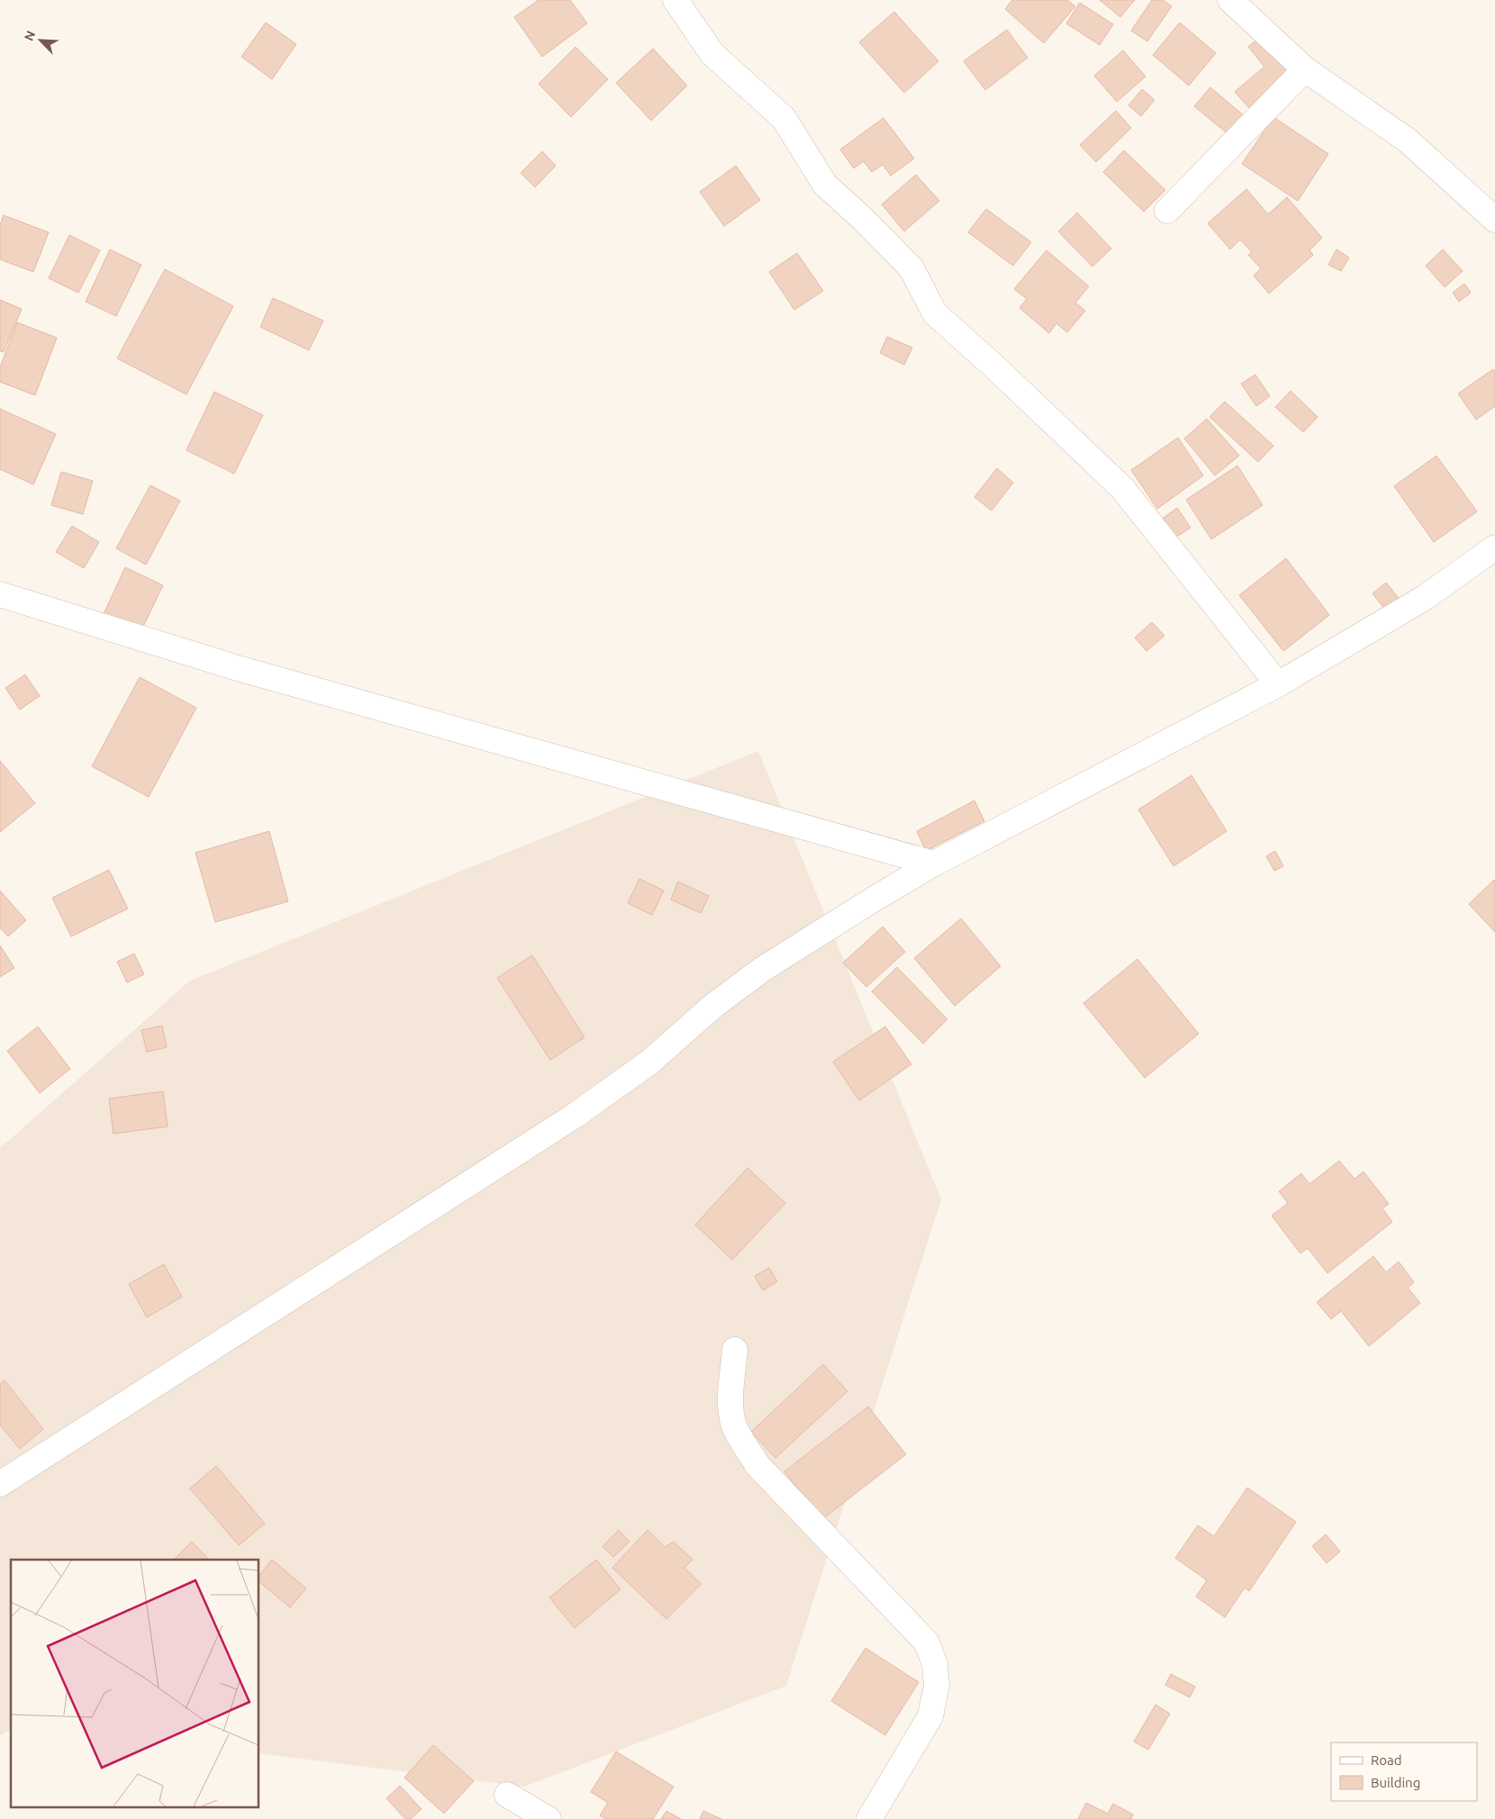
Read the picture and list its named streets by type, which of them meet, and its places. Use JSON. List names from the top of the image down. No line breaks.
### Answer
{"legend":["Road","Building"],"north":"top left"}
